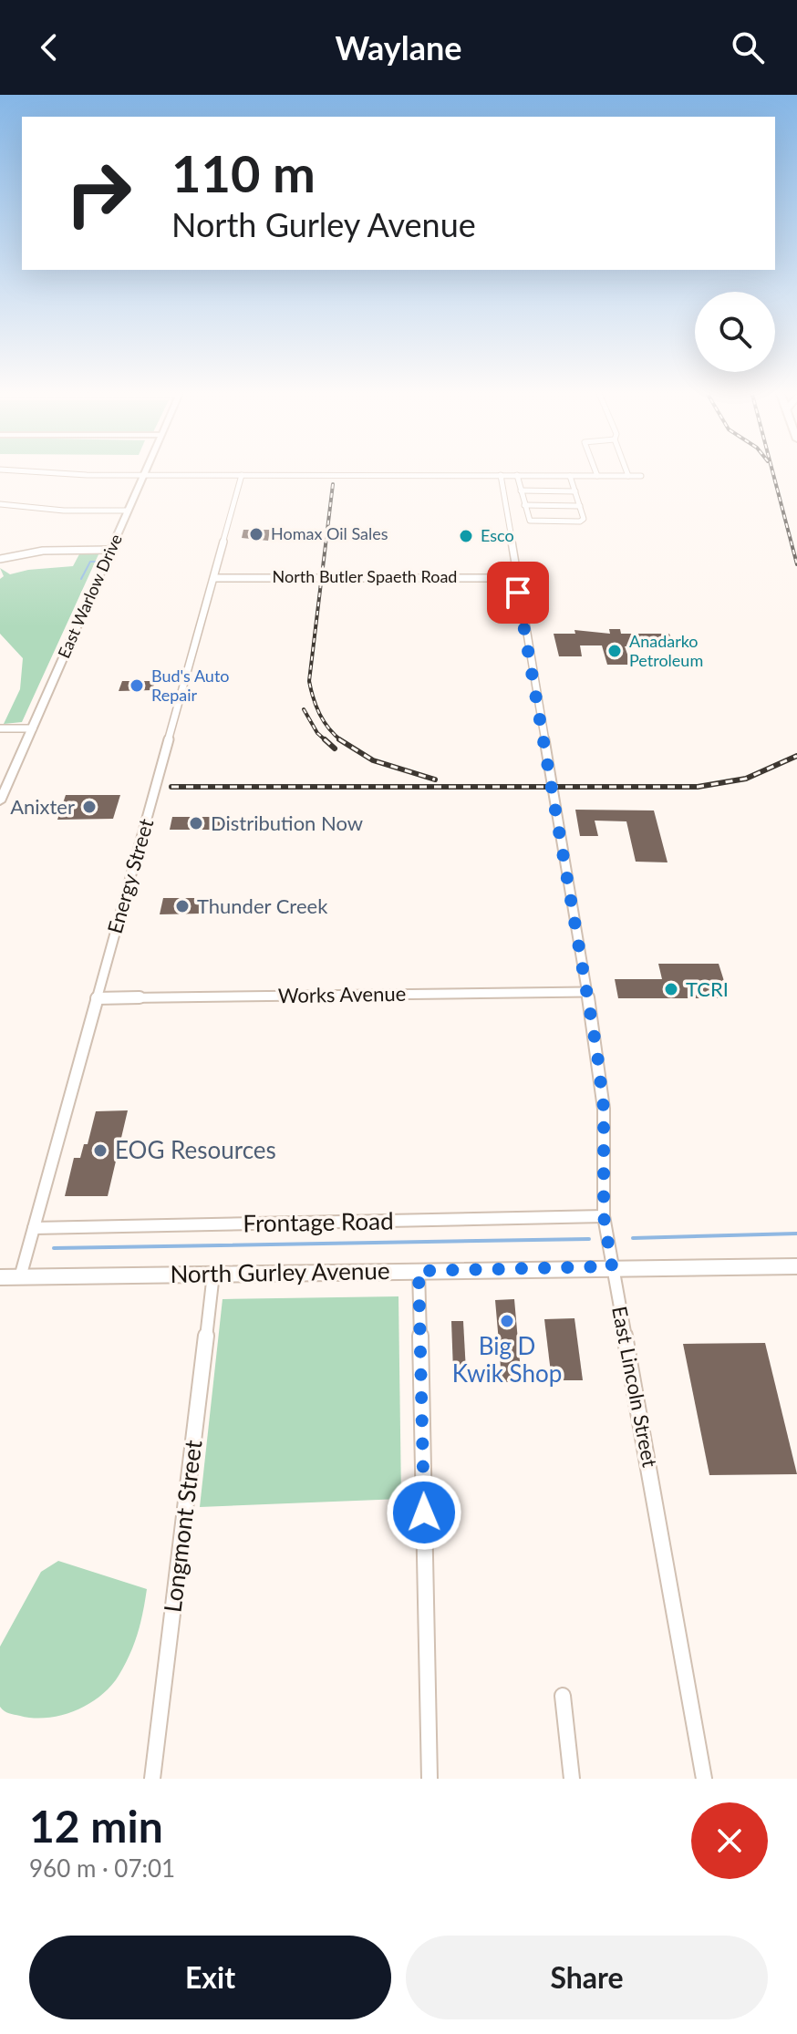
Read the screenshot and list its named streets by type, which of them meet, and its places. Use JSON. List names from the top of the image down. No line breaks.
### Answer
{"streets":{"street":["North Butler Spaeth Road","East Warlow Drive","Energy Street","Works Avenue","Frontage Road","North Gurley Avenue","East Lincoln Street","Longmont Street"]},"crossings":[["North Butler Spaeth Road","Energy Street"],["North Butler Spaeth Road","East Lincoln Street"],["Energy Street","Works Avenue"],["Energy Street","Frontage Road"],["Energy Street","North Gurley Avenue"],["Works Avenue","East Lincoln Street"],["Frontage Road","East Lincoln Street"],["North Gurley Avenue","East Lincoln Street"],["North Gurley Avenue","Longmont Street"]],"places":["Homax Oil Sales","Esco","Anadarko Petroleum","Bud's Auto Repair","Anixter","Distribution Now","Thunder Creek","TCRI","EOG Resources","Big D Kwik Shop"],"page":{"header":"Waylane","turn":["110 m","North Gurley Avenue"],"heading":["12 min","960 m · 07:01"],"buttons":["Exit","Share"]}}
